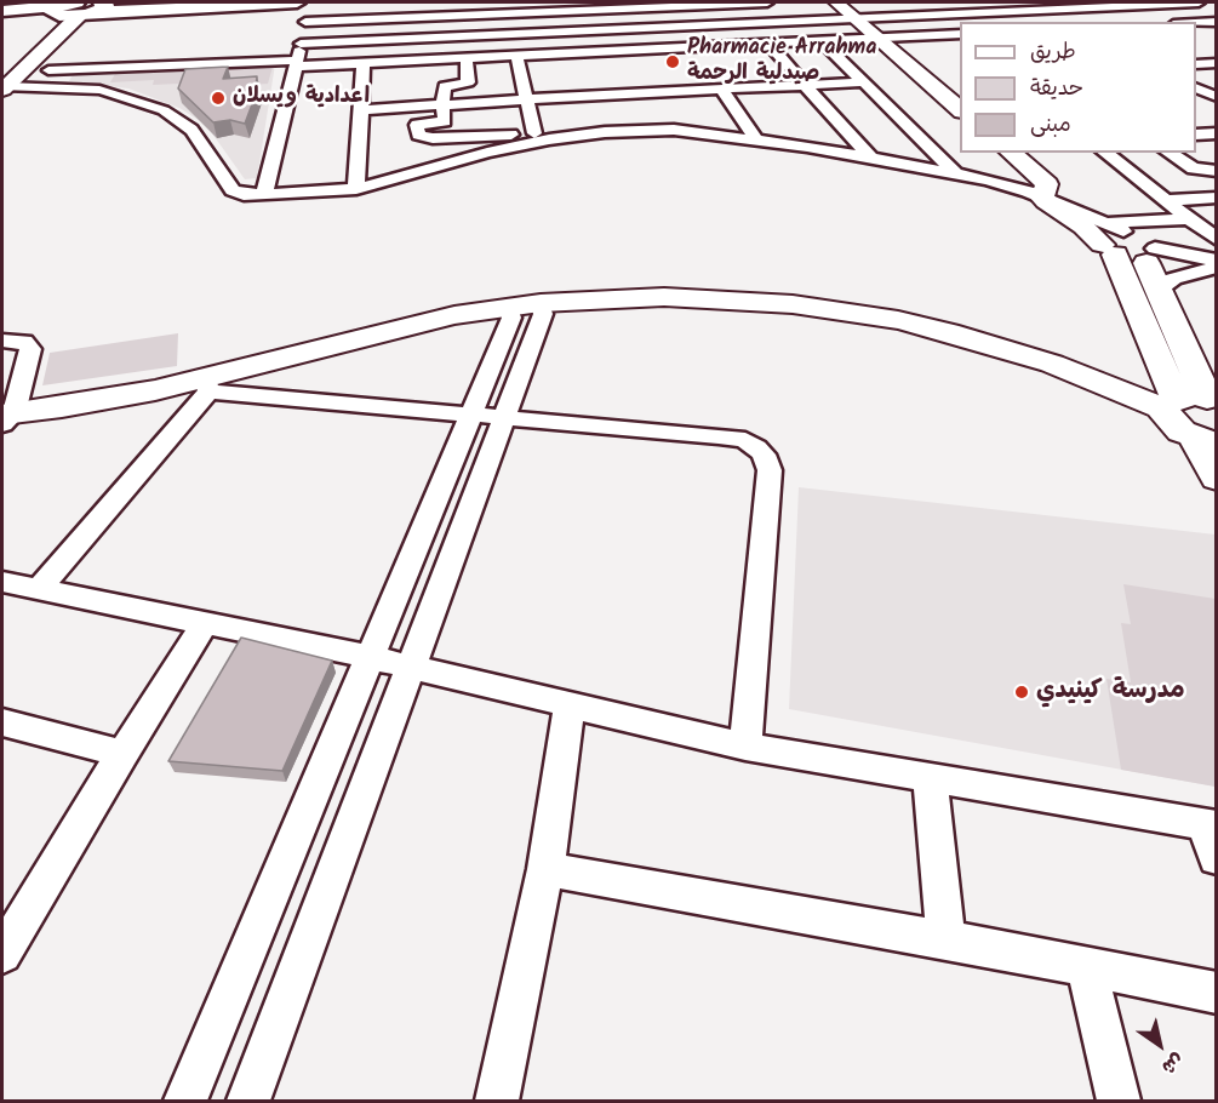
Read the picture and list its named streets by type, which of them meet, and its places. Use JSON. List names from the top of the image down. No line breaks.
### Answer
{"places":["Pharmacie Arrahma صيدلية الرحمة","اعدادية ويسلان","مدرسة كينيدي"],"legend":["طريق","حديقة","مبنى"],"north":"bottom right"}
